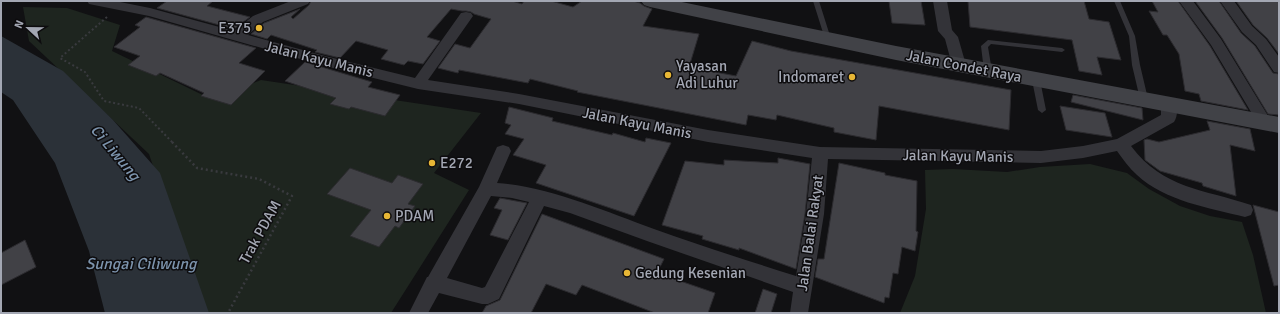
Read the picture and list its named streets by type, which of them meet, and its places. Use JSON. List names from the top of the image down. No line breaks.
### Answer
{"streets":{"street":["Jalan Kayu Manis","Jalan Condet Raya","Jalan Balai Rakyat"],"path":["Trak PDAM"]},"crossings":[["Jalan Kayu Manis","Jalan Condet Raya"],["Jalan Kayu Manis","Trak PDAM"],["Jalan Kayu Manis","Jalan Balai Rakyat"]],"water":["Ci Liwung","Sungai Ciliwung"],"places":["E375","Yayasan Adi Luhur","Indomaret","E272","PDAM","Gedung Kesenian"],"north":"left"}
